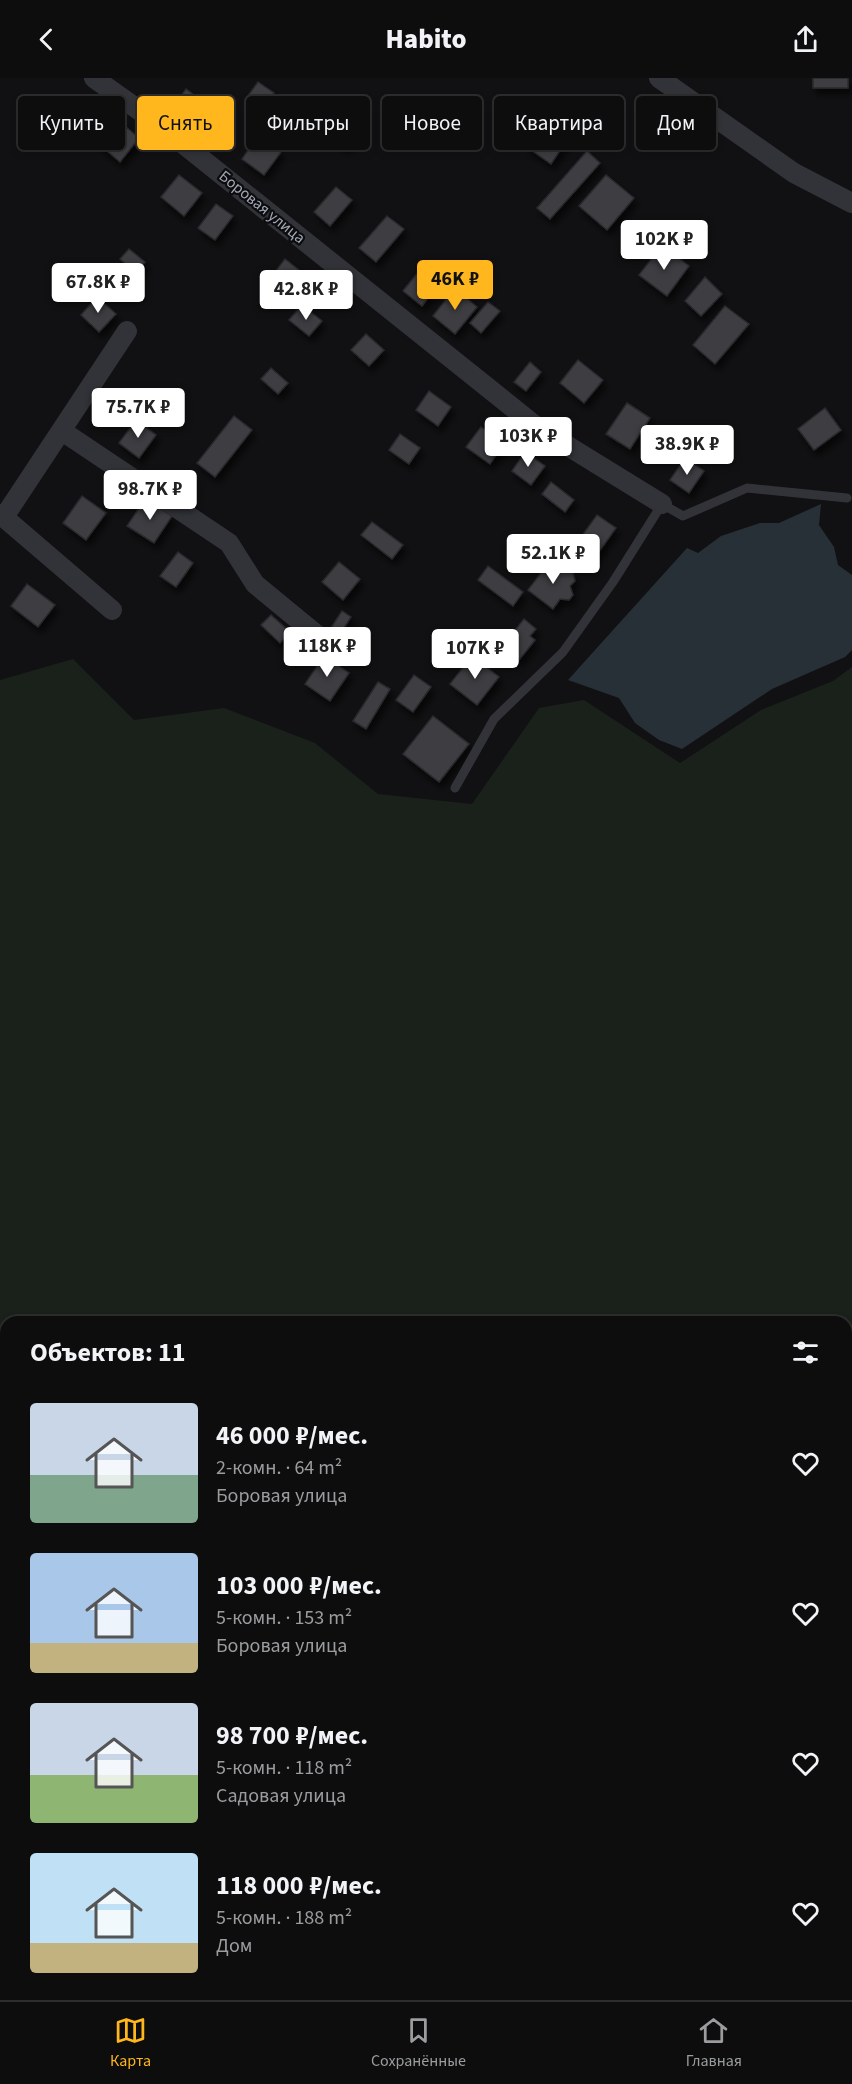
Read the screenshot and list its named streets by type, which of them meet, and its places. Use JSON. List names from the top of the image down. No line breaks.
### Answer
{"streets":{"street":["Боровая улица"]},"page":{"header":"Habito","chip":["Купить","Снять","Фильтры","Новое","Квартира","Дом"],"price":["102K ₽","46K ₽","67.8K ₽","42.8K ₽","75.7K ₽","103K ₽","38.9K ₽","98.7K ₽","52.1K ₽","118K ₽","107K ₽"],"heading":"Объектов: 11","list":[{"name":"46 000 ₽/мес.","note":"2-комн. · 64 m² · Боровая улица"},{"name":"103 000 ₽/мес.","note":"5-комн. · 153 m² · Боровая улица"},{"name":"98 700 ₽/мес.","note":"5-комн. · 118 m² · Садовая улица"},{"name":"118 000 ₽/мес.","note":"5-комн. · 188 m² · Дом"}],"tabs":["Карта","Сохранённые","Главная"]}}
